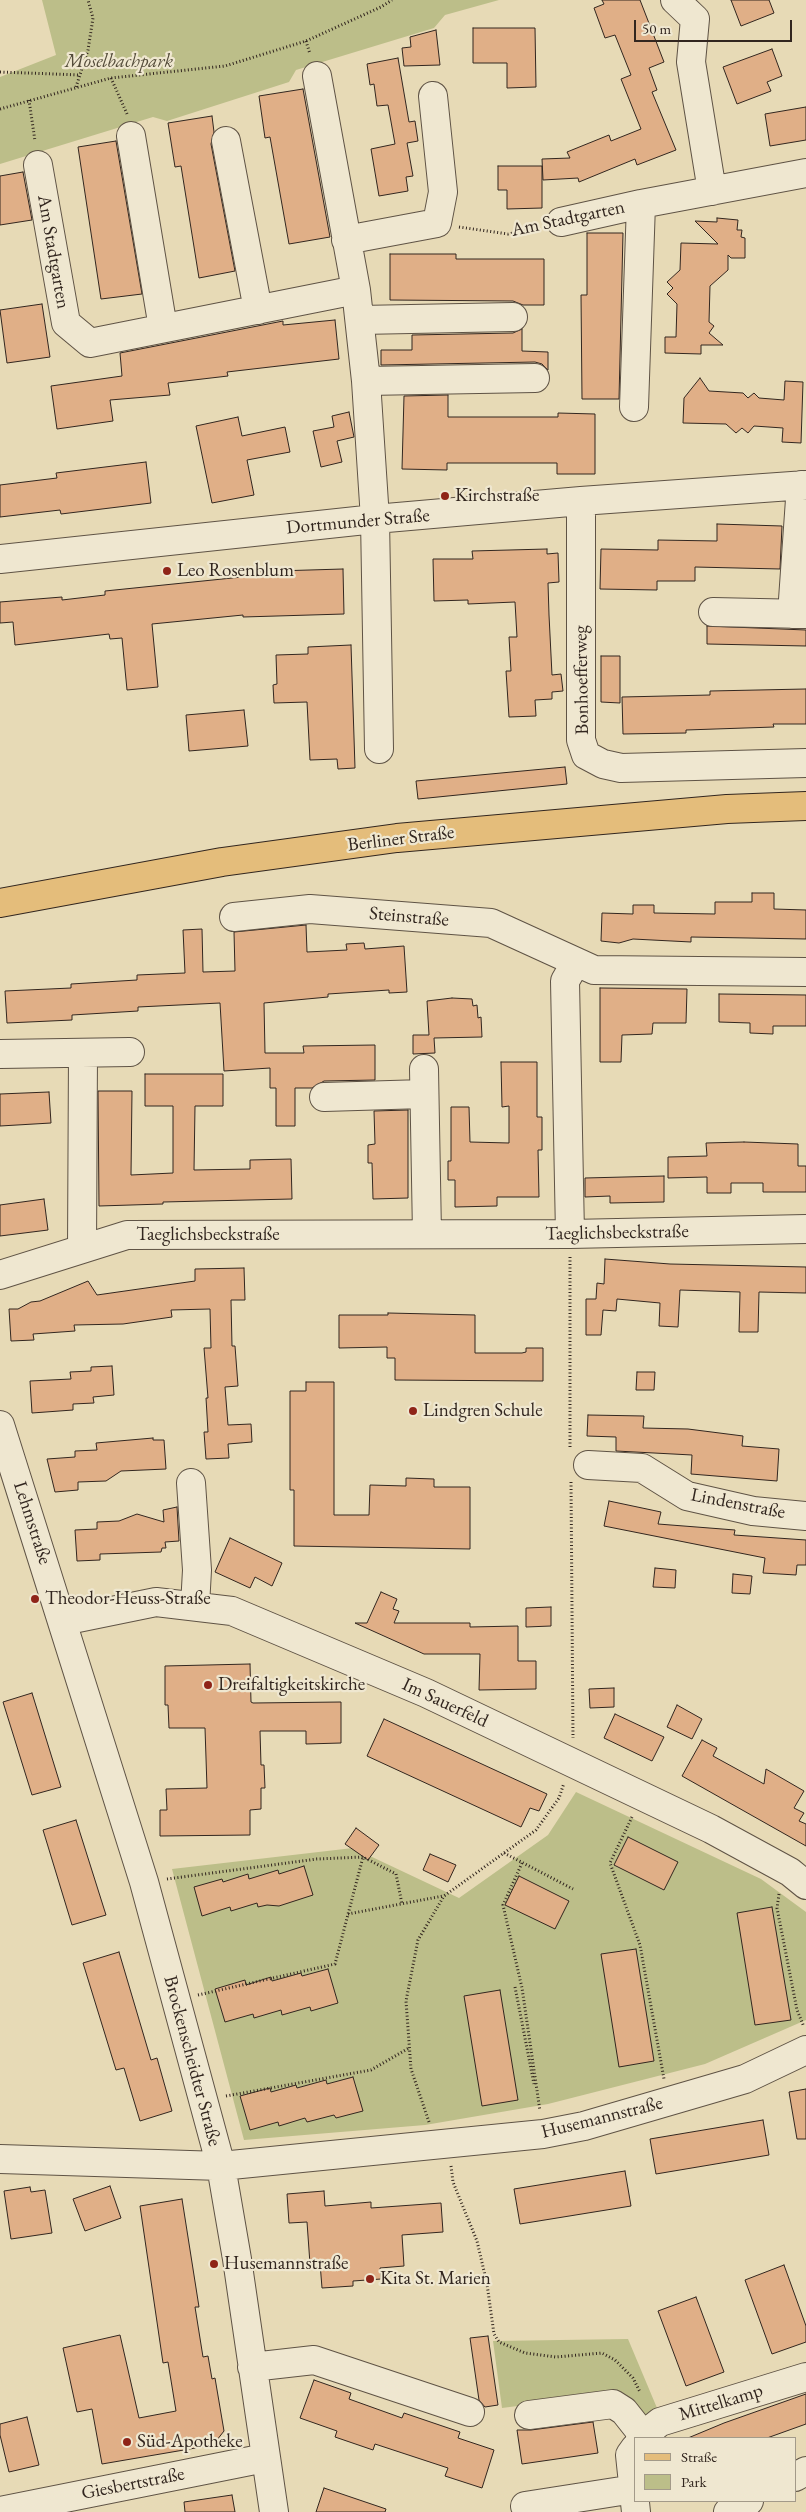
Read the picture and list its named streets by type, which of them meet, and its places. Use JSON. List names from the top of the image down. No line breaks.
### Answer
{"streets":{"main road":["Berliner Straße"],"street":["Am Stadtgarten","Dortmunder Straße","Bonhoefferweg","Steinstraße","Taeglichsbeckstraße","Lindenstraße","Lehmstraße","Im Sauerfeld","Brockenscheidter Straße","Husemannstraße","Mittelkamp","Giesbertstraße"]},"crossings":[["Dortmunder Straße","Bonhoefferweg"],["Lehmstraße","Im Sauerfeld"],["Lehmstraße","Brockenscheidter Straße"],["Im Sauerfeld","Brockenscheidter Straße"],["Brockenscheidter Straße","Husemannstraße"],["Brockenscheidter Straße","Giesbertstraße"]],"parks":["Moselbachpark"],"places":["Kirchstraße","Leo Rosenblum","Lindgren Schule","Theodor-Heuss-Straße","Dreifaltigkeitskirche","Husemannstraße","Kita St. Marien","Süd-Apotheke"],"legend":["Straße","Park"],"scale_bar":"50 m"}
